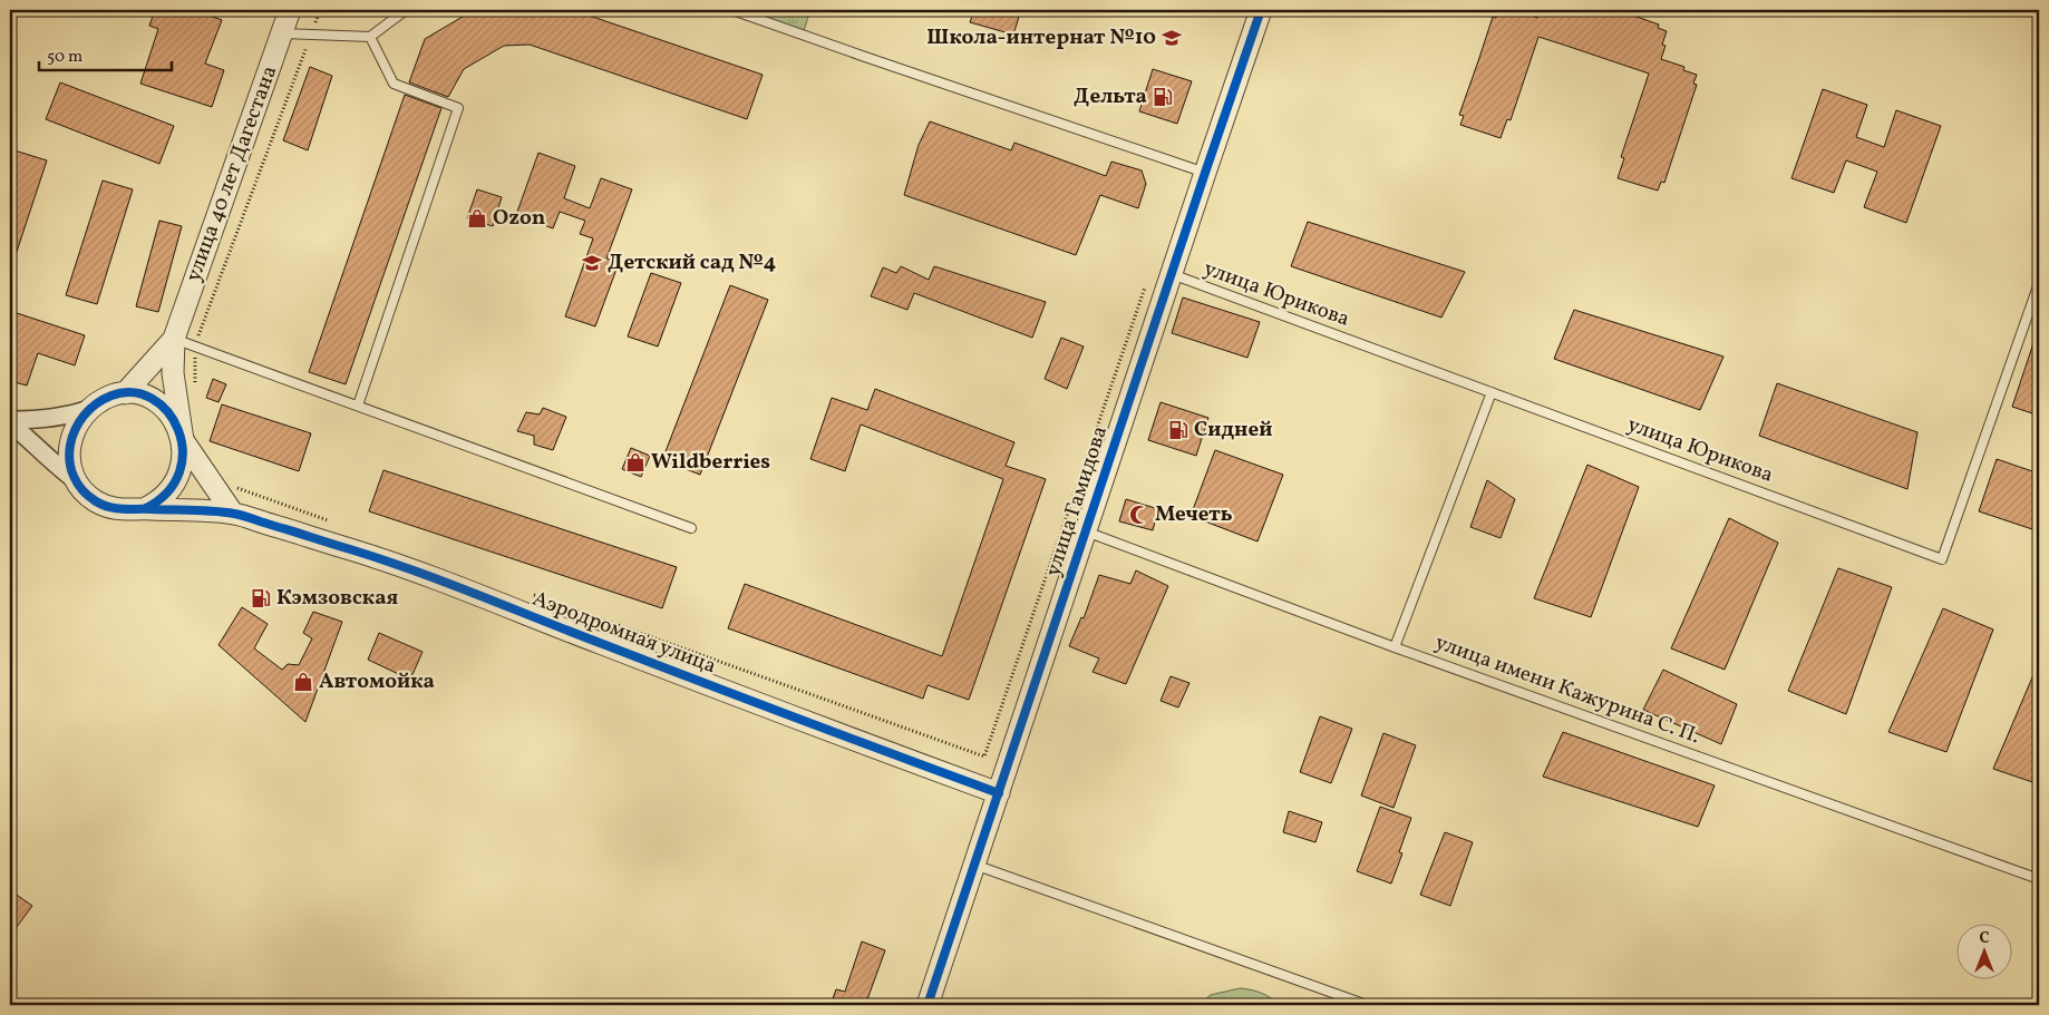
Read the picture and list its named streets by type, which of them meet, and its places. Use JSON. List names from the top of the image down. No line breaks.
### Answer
{"streets":{"street":["улица 40 лет Дагестана","улица Гамидова","Аэродромная улица"],"lane":["улица Юрикова","улица имени Кажурина С. П."]},"crossings":[["улица Юрикова","улица Гамидова"],["улица Гамидова","Аэродромная улица"],["улица Гамидова","улица имени Кажурина С. П."]],"places":{"school or university":["Школа-интернат №10","Детский сад №4"],"fuel station":["Дельта","Сидней","Кэмзовская"],"shop":["Ozon","Wildberries","Автомойка"],"mosque":["Мечеть"]},"scale_bar":"50 m","north":"top"}
